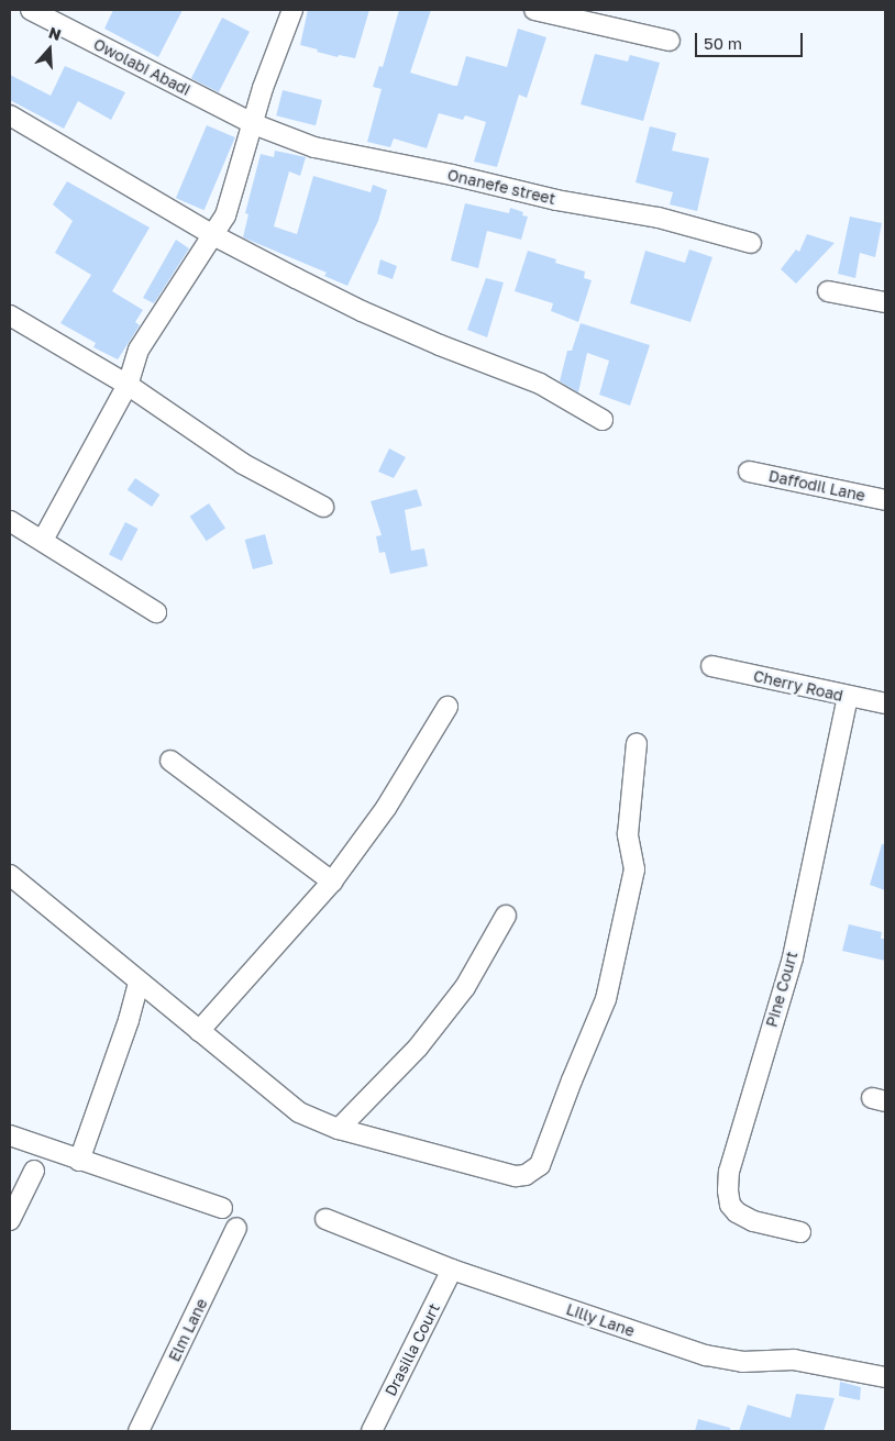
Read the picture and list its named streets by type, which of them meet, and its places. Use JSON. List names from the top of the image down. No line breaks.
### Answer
{"streets":{"street":["Owolabi Abadi","Onanefe street","Daffodil Lane","Cherry Road","Pine Court","Lilly Lane","Elm Lane","Drasilla Court"]},"crossings":[["Owolabi Abadi","Onanefe street"],["Cherry Road","Pine Court"],["Lilly Lane","Drasilla Court"]],"scale_bar":"50 m","north":"top"}
